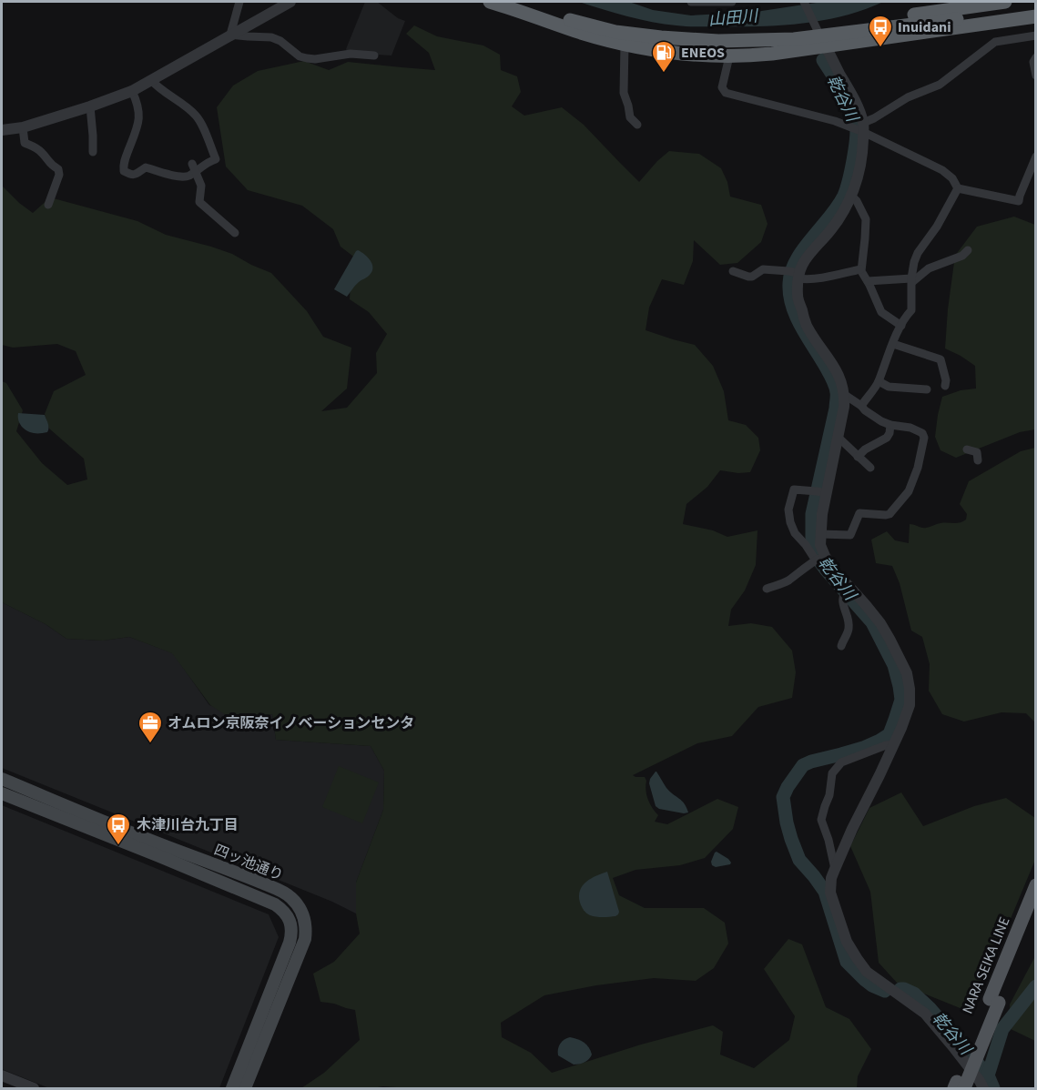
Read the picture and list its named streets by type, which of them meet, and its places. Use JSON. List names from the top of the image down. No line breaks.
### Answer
{"streets":{"main road":["四ッ池通り","NARA SEIKA LINE"]},"water":["山田川","乾谷川"],"places":{"bus stop":["Inuidani","木津川台九丁目"],"fuel station":["ENEOS"],"office":["オムロン京阪奈イノベーションセンタ"]}}
